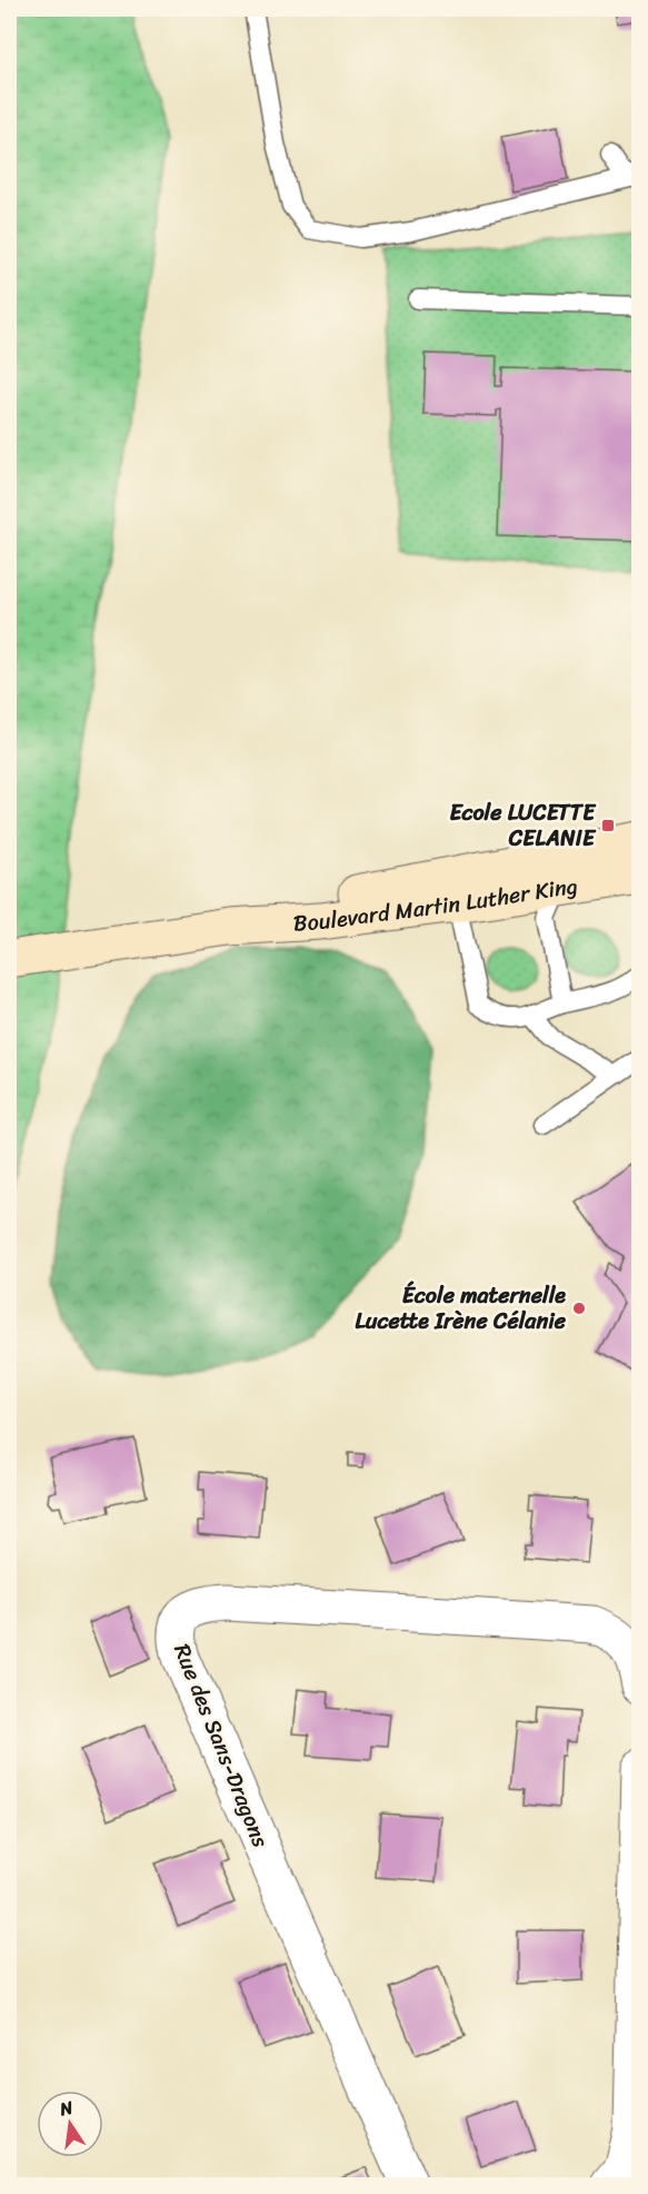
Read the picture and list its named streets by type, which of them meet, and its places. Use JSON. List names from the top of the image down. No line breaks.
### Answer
{"streets":{"main road":["Boulevard Martin Luther King"],"street":["Rue des Sans-Dragons"]},"places":{"transit":["Ecole LUCETTE CELANIE"],"other":["École maternelle Lucette Irène Célanie"]},"north":"top"}
